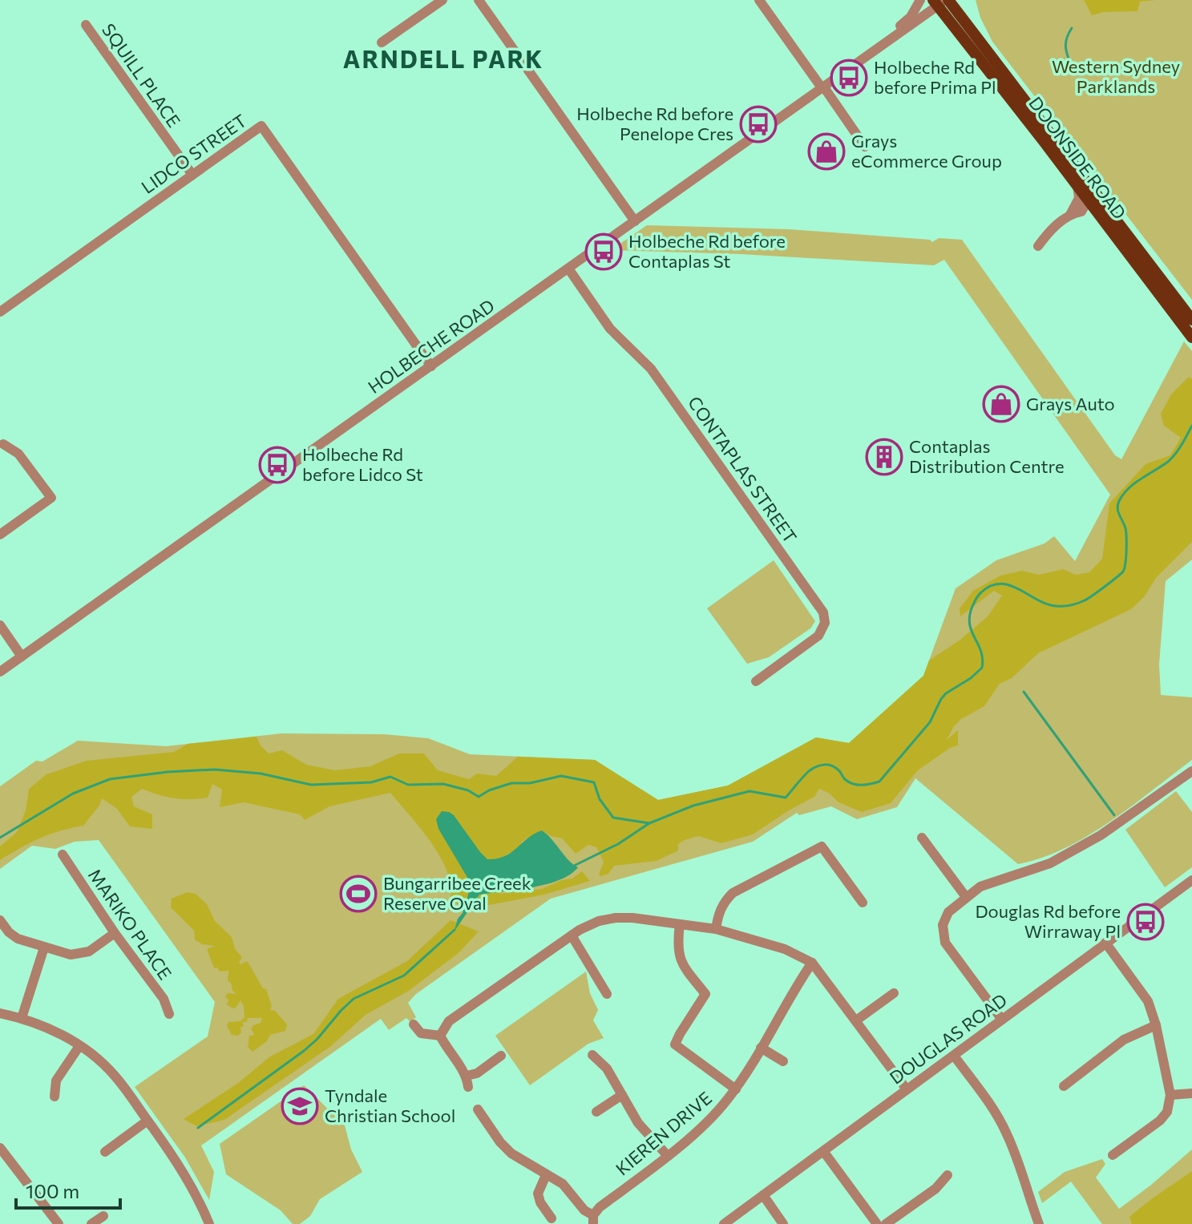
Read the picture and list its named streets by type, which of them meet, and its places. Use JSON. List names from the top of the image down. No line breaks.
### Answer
{"streets":{"main road":["DOONSIDE ROAD"],"street":["SQUILL PLACE","LIDCO STREET","HOLBECHE ROAD","CONTAPLAS STREET","MARIKO PLACE","DOUGLAS ROAD","KIEREN DRIVE"]},"crossings":[["SQUILL PLACE","LIDCO STREET"],["LIDCO STREET","HOLBECHE ROAD"],["DOONSIDE ROAD","HOLBECHE ROAD"],["HOLBECHE ROAD","CONTAPLAS STREET"]],"districts":["ARNDELL PARK"],"parks":["Western Sydney Parklands"],"places":{"bus stop":["Holbeche Rd before Prima Pl","Holbeche Rd before Penelope Cres","Holbeche Rd before Contaplas St","Holbeche Rd before Lidco St","Douglas Rd before Wirraway Pl"],"shop":["Grays eCommerce Group","Grays Auto"],"building":["Contaplas Distribution Centre"],"sports":["Bungarribee Creek Reserve Oval"],"school or university":["Tyndale Christian School"]},"scale_bar":"100 m"}
